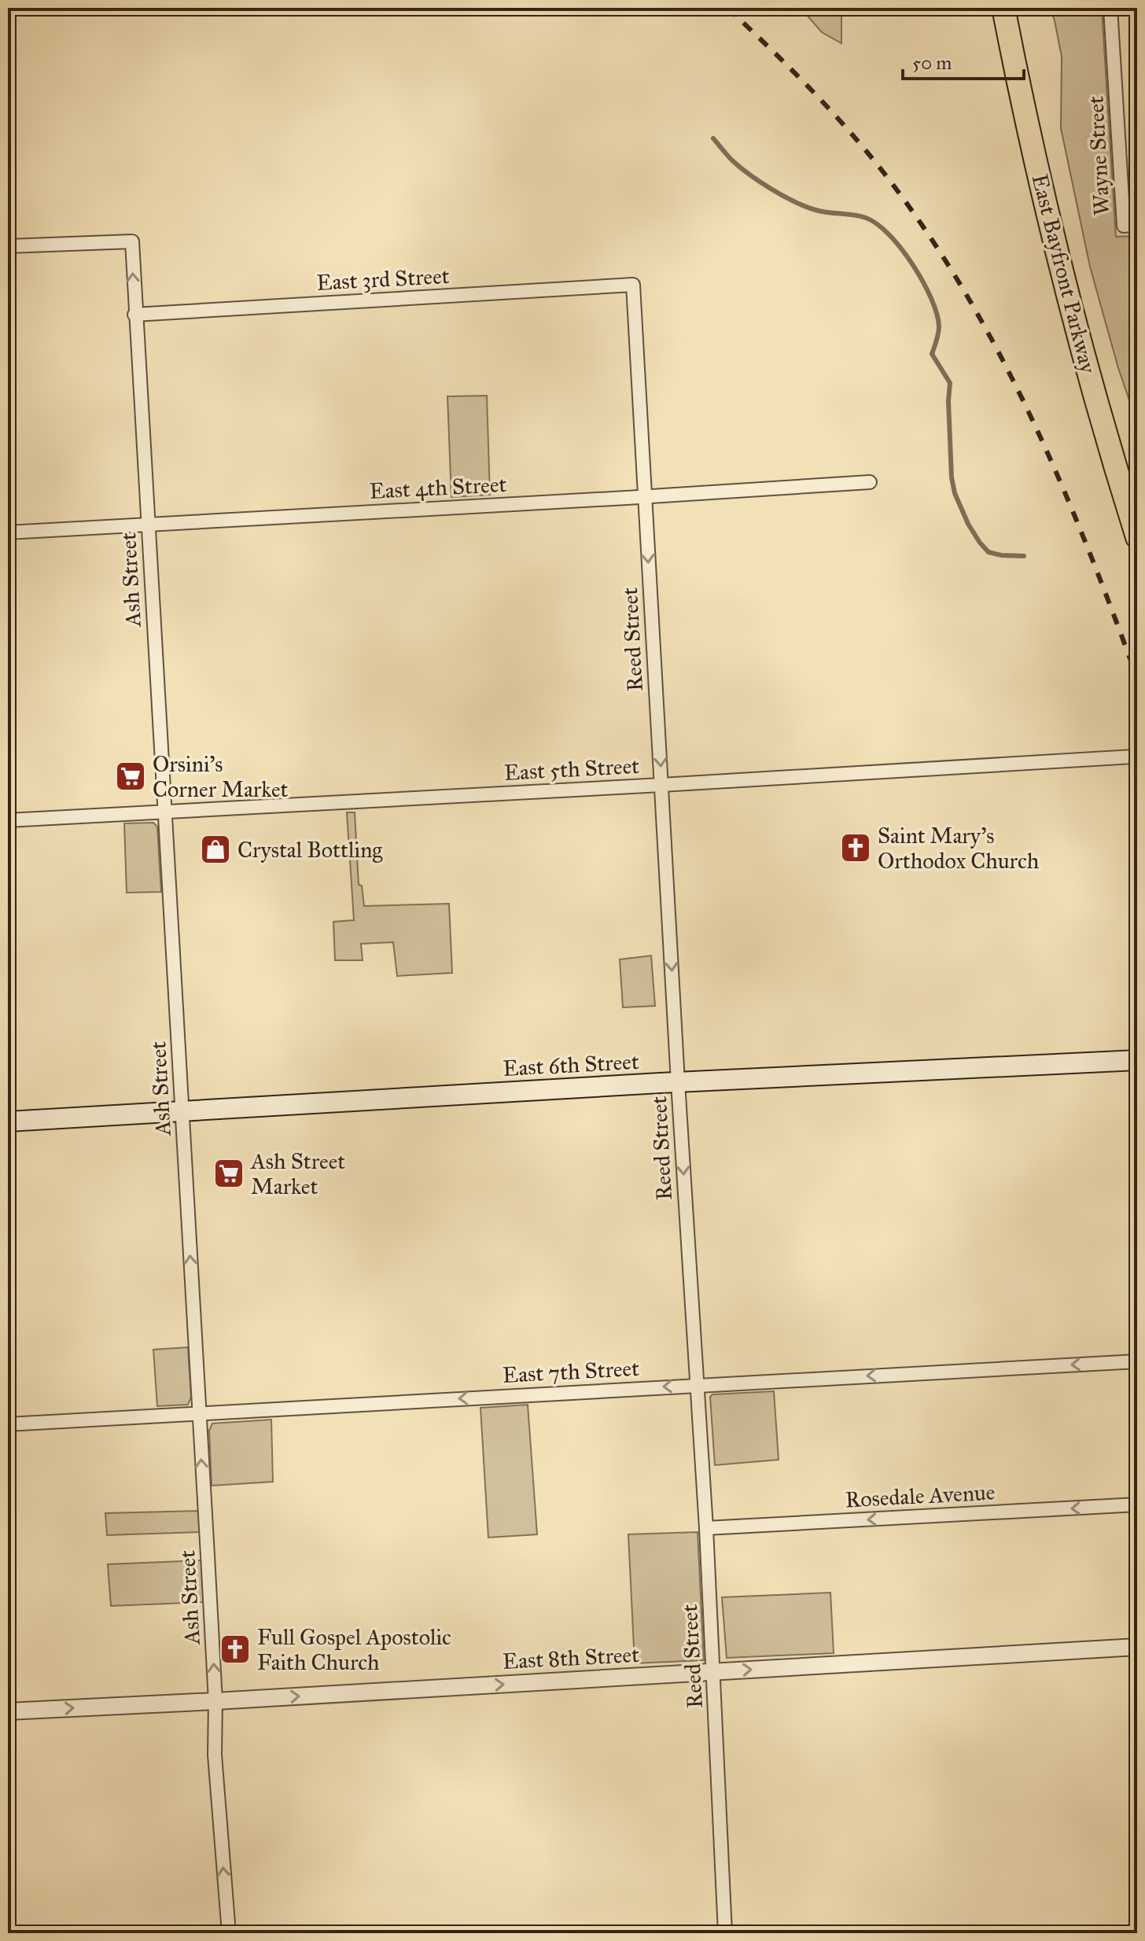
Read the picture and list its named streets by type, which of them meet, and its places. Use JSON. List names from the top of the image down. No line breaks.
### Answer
{"streets":{"highway":["East Bayfront Parkway"],"main road":["East 6th Street"],"street":["Wayne Street","East 3rd Street","East 4th Street","Ash Street","Reed Street","East 5th Street","East 7th Street","Rosedale Avenue","East 8th Street"]},"crossings":[["East 3rd Street","Ash Street"],["East 3rd Street","Reed Street"],["East 4th Street","Ash Street"],["East 4th Street","Reed Street"],["Ash Street","East 5th Street"],["Ash Street","East 6th Street"],["Ash Street","East 7th Street"],["Ash Street","East 8th Street"],["Reed Street","East 5th Street"],["Reed Street","East 6th Street"],["Reed Street","East 7th Street"],["Reed Street","Rosedale Avenue"],["Reed Street","East 8th Street"]],"one_way":["Ash Street","Reed Street","East 7th Street","Rosedale Avenue","East 8th Street"],"places":{"supermarket":["Orsini's Corner Market","Ash Street Market"],"church":["Saint Mary's Orthodox Church","Full Gospel Apostolic Faith Church"],"shop":["Crystal Bottling"]},"scale_bar":"50 m"}
